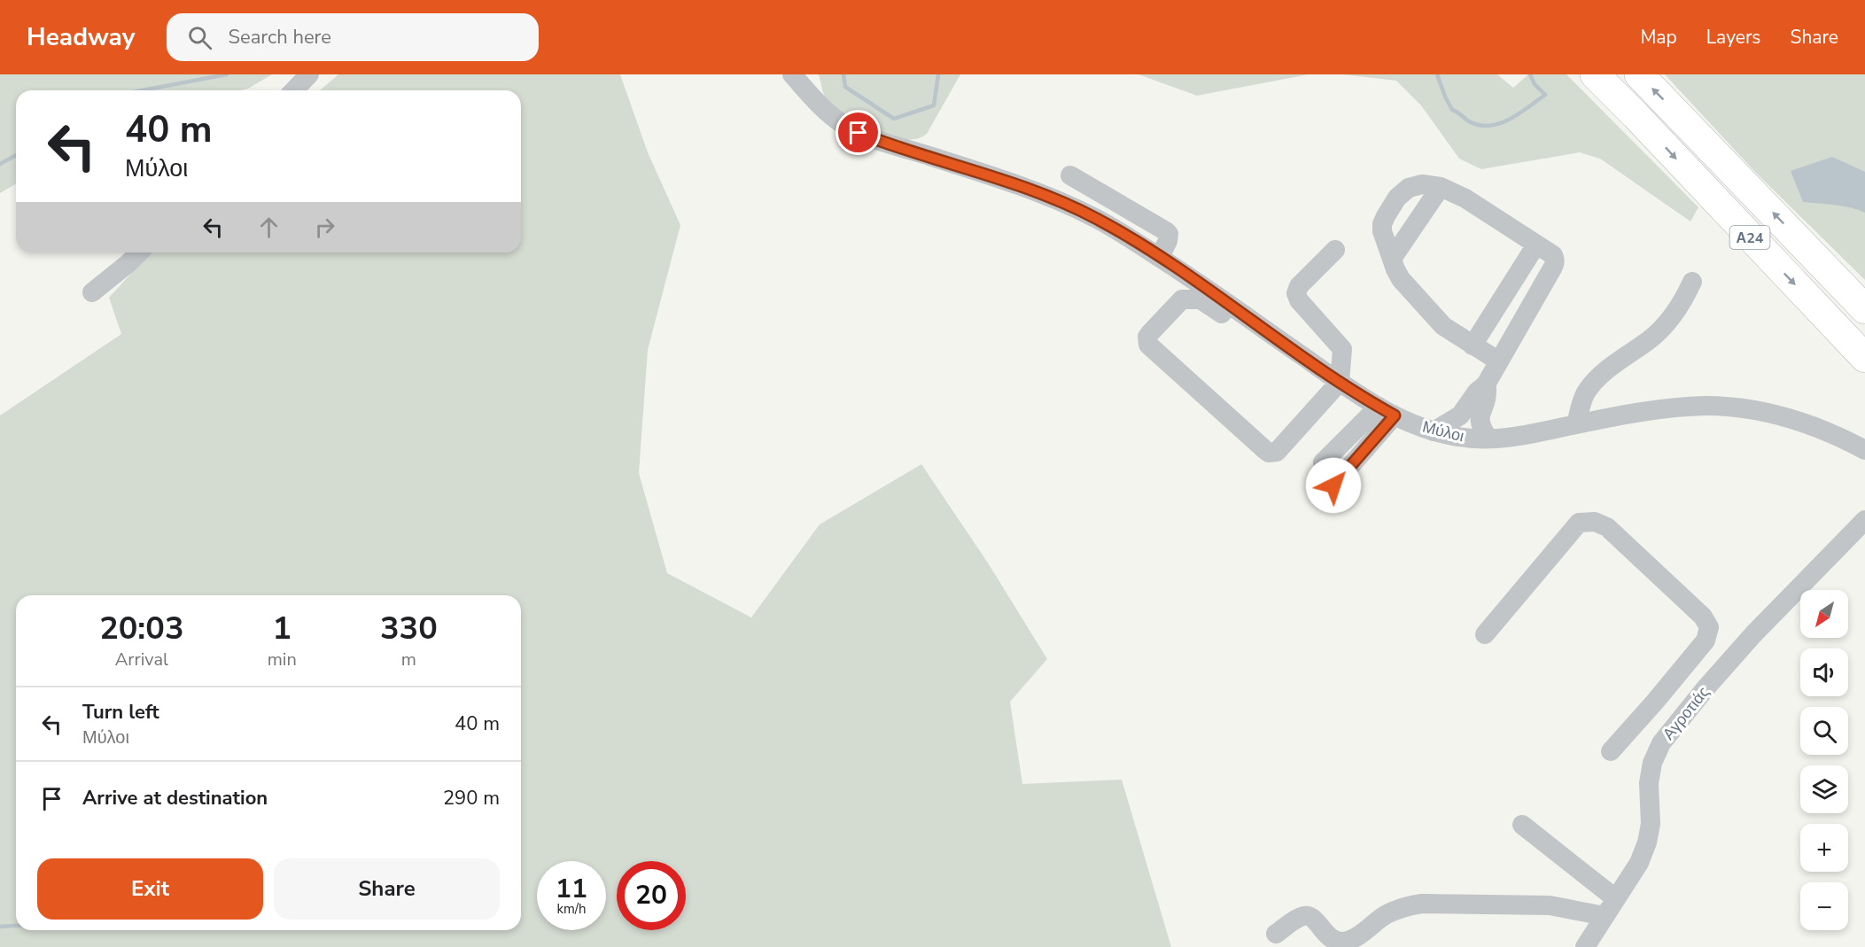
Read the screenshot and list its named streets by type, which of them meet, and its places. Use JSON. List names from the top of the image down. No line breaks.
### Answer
{"streets":{"highway":["Α24"],"street":["Μύλοι","Αγροτιάς"]},"north":"bottom left","page":{"header":"Headway","search":"Search here","nav":["Map","Layers","Share"],"turn":["40 m","Μύλοι"],"map_buttons":["+","−"],"eta":["20:03","Arrival","1","min","330","m"],"list":[{"name":"Turn left","note":"Μύλοι","value":"40 m"},{"name":"Arrive at destination","value":"290 m"}],"buttons":["Exit","Share"],"speed":"11 km/h","limit":"20"}}
